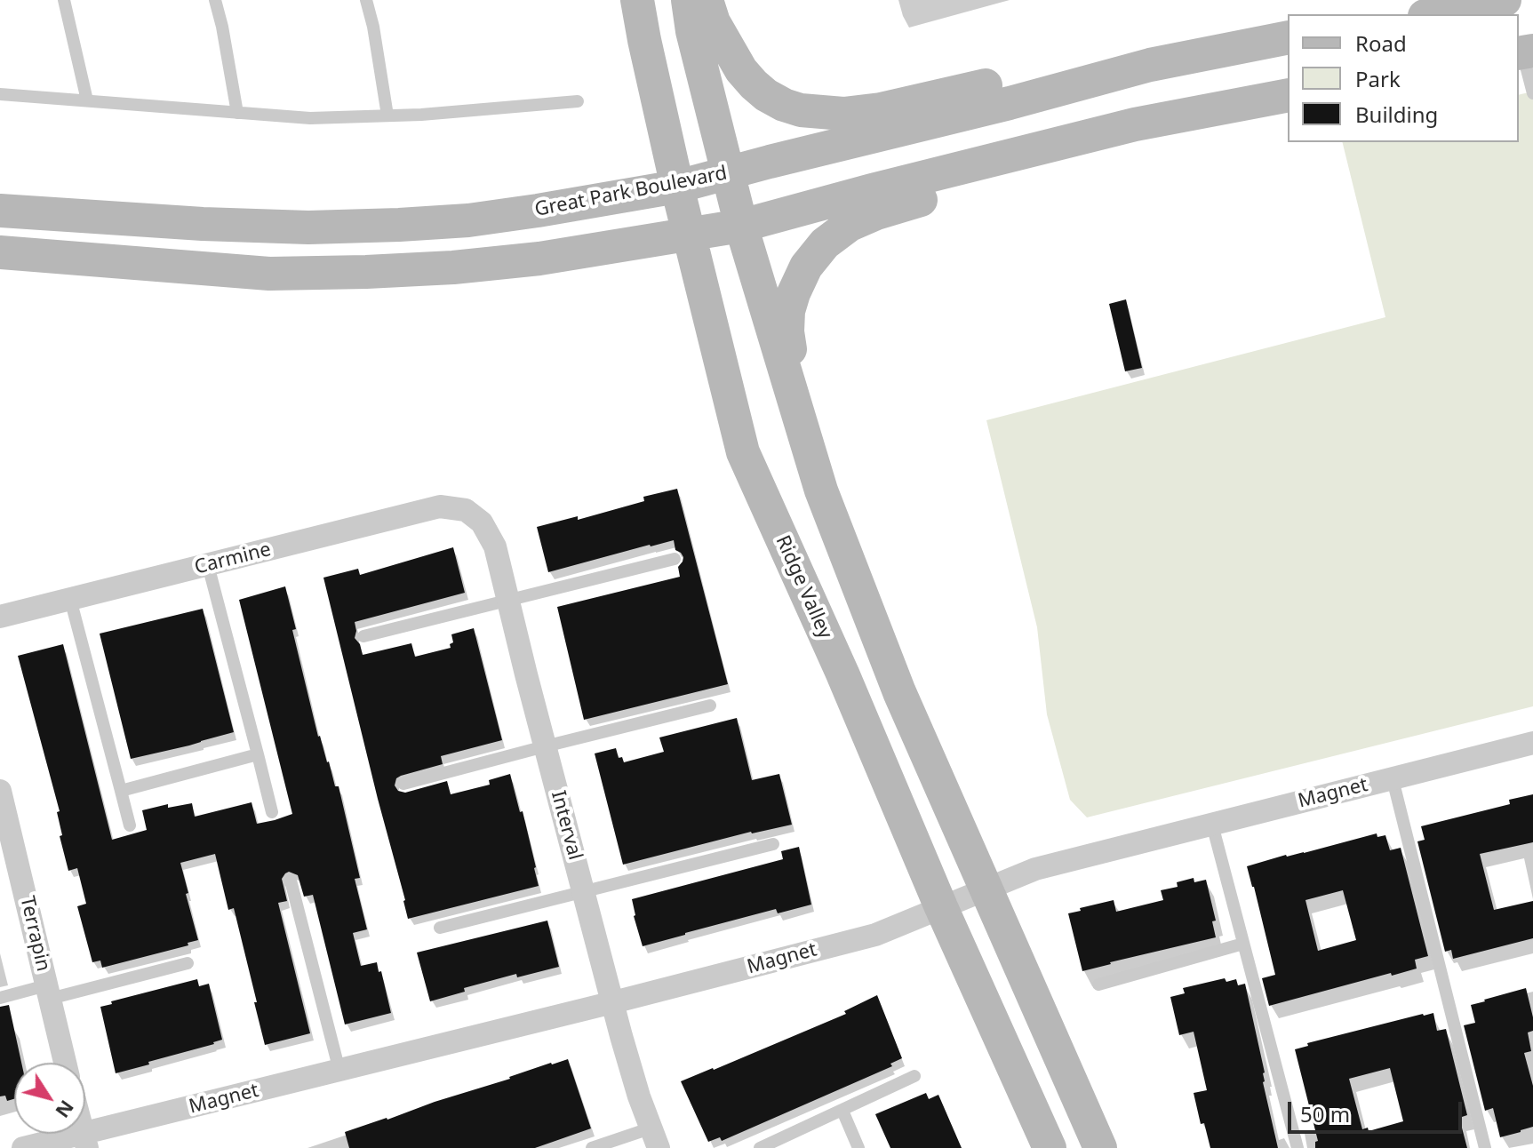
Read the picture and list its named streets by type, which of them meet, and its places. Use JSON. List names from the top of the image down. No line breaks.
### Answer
{"streets":{"main road":["Great Park Boulevard","Ridge Valley"],"street":["Carmine","Magnet","Interval","Terrapin"]},"crossings":[["Great Park Boulevard","Ridge Valley"],["Carmine","Interval"],["Ridge Valley","Magnet"],["Magnet","Interval"]],"legend":["Road","Park","Building"],"scale_bar":"50 m","north":"bottom right"}
